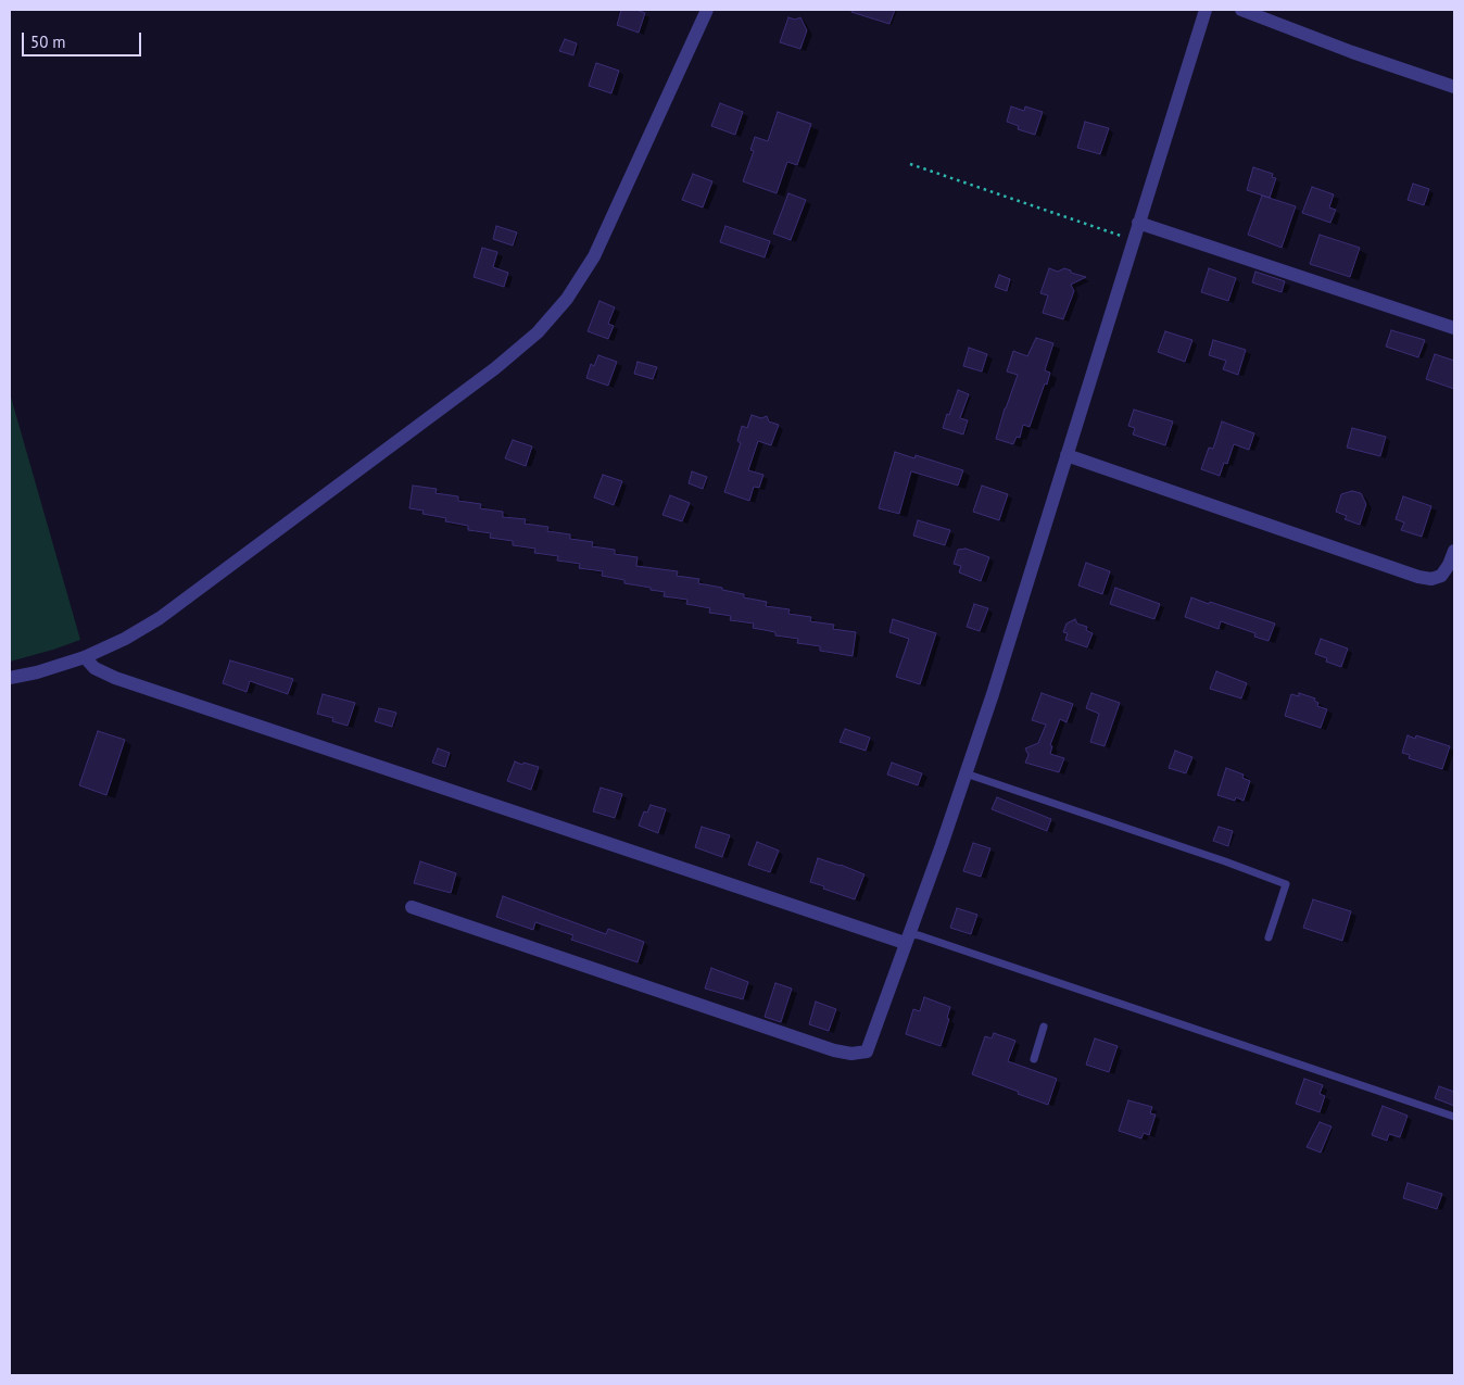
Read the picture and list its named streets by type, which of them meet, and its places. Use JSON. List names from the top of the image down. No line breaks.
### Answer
{"scale_bar":"50 m"}
